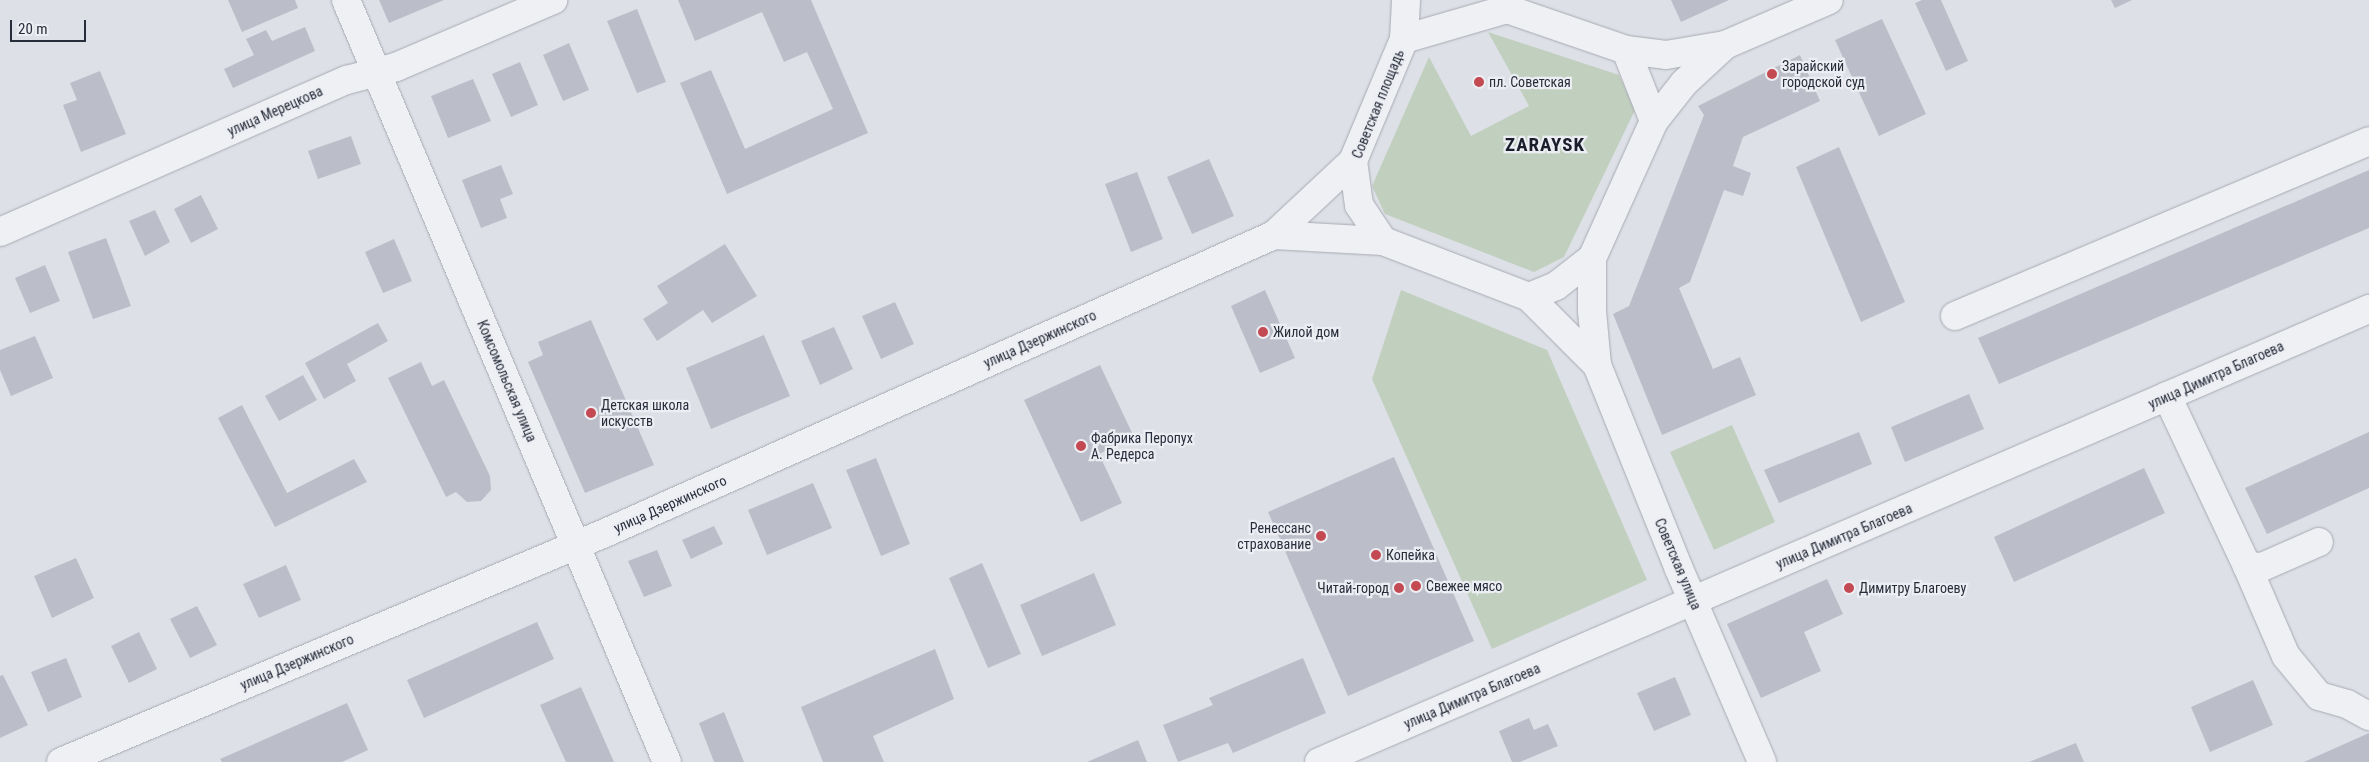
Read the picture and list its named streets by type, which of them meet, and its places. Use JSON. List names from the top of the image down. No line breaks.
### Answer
{"streets":{"street":["Советская площадь","улица Мерецкова","улица Дзержинского","улица Димитра Благоева","Комсомольская улица","Советская улица"]},"crossings":[["Советская площадь","улица Дзержинского"],["улица Мерецкова","Комсомольская улица"],["улица Дзержинского","Комсомольская улица"],["улица Димитра Благоева","Советская улица"]],"districts":["ZARAYSK"],"places":["Зарайский городской суд","пл. Советская","Жилой дом","Детская школа искусств","Фабрика Перопух А. Редерса","Ренессанс страхование","Копейка","Свежее мясо","Читай-город","Димитру Благоеву"],"scale_bar":"20 m"}
